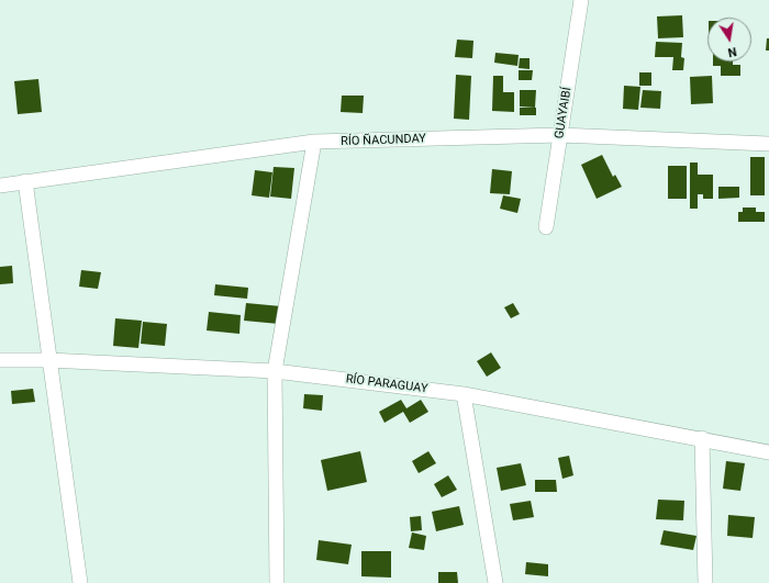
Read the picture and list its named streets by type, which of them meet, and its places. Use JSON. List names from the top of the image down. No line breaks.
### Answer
{"streets":{"street":["GUAYAIBÍ","RÍO ÑACUNDAY","RÍO PARAGUAY"]},"crossings":[["GUAYAIBÍ","RÍO ÑACUNDAY"]],"north":"bottom"}
